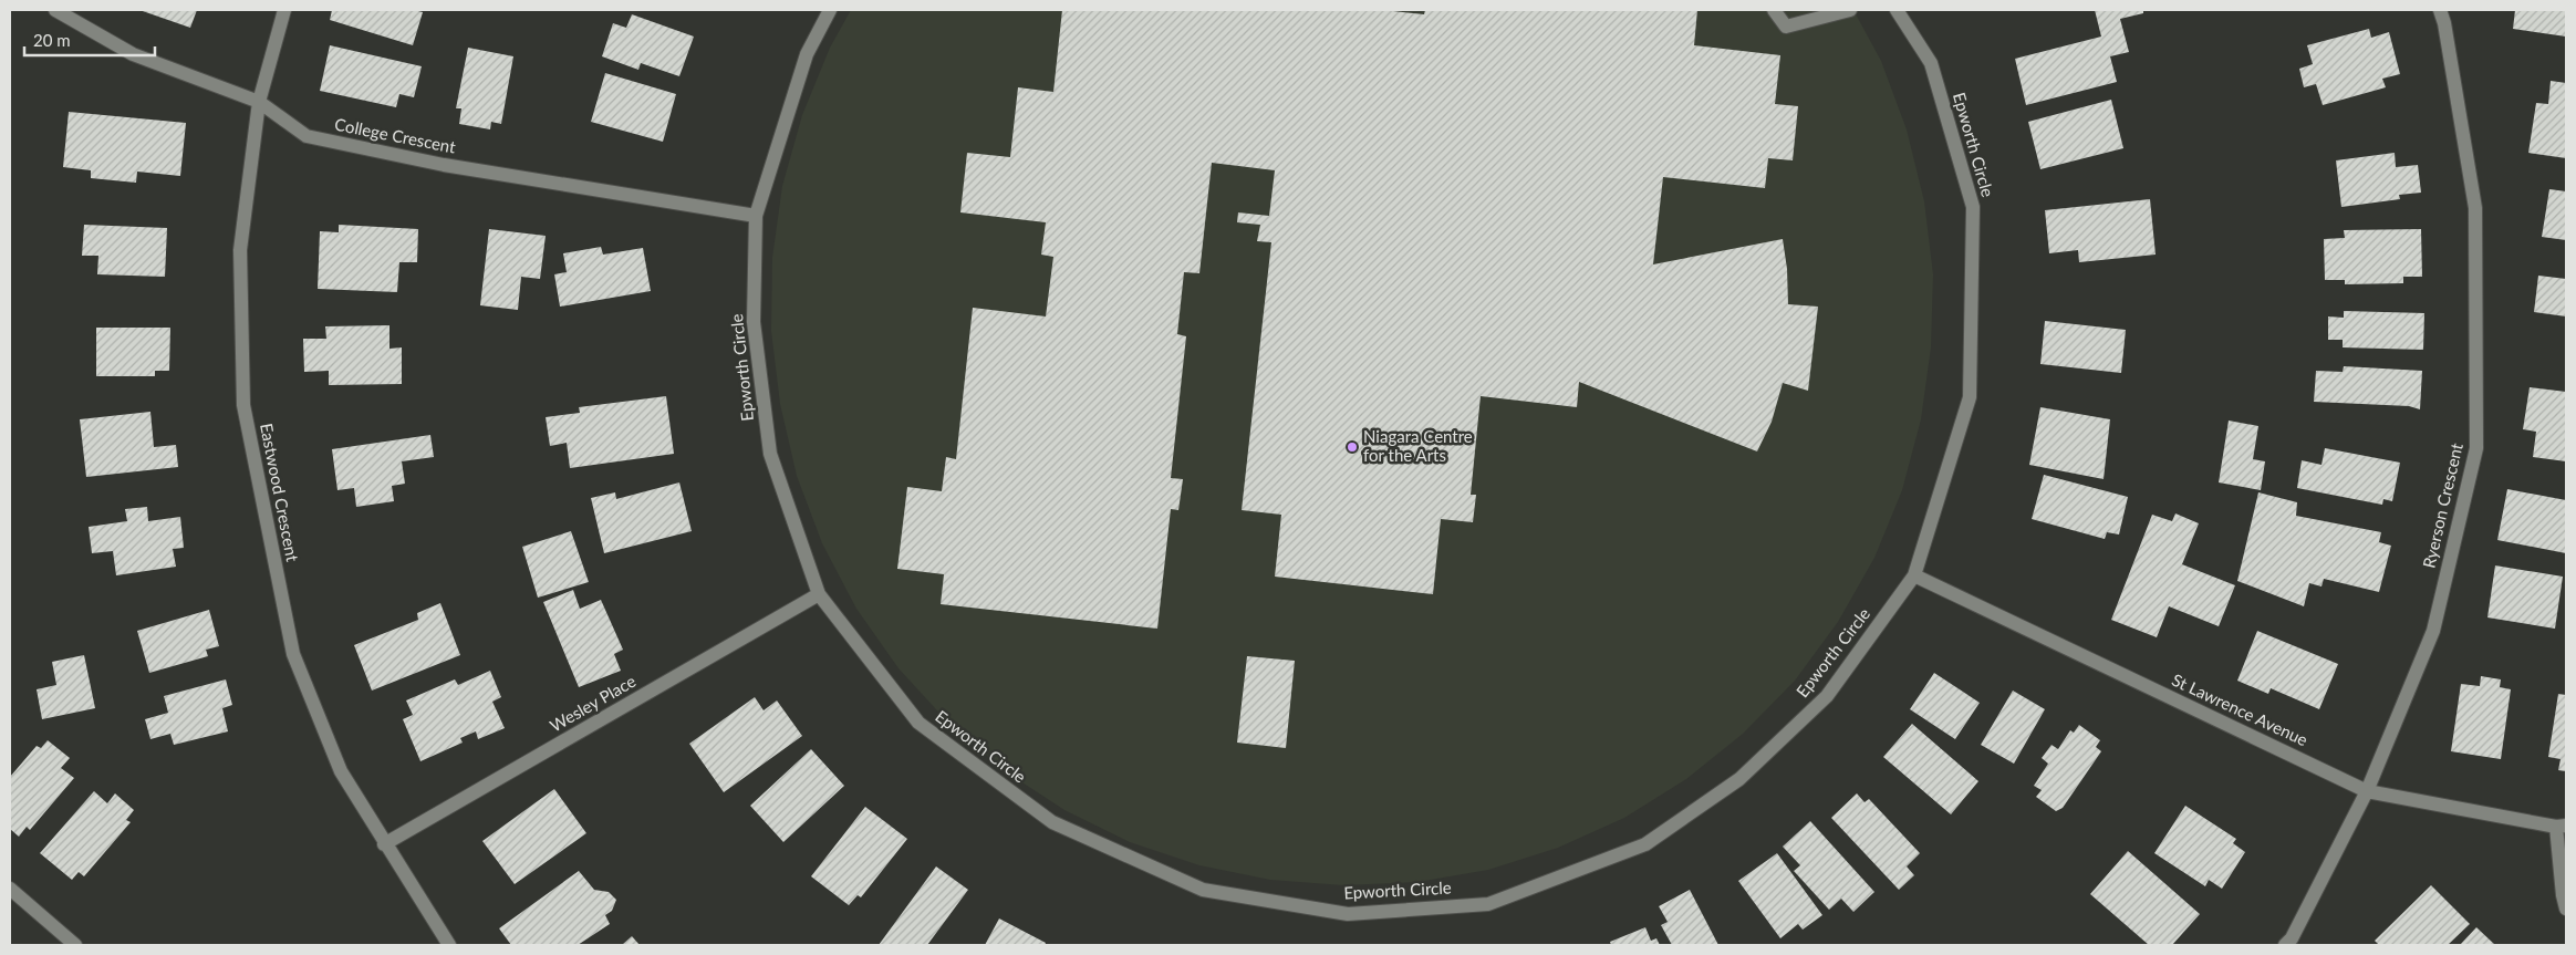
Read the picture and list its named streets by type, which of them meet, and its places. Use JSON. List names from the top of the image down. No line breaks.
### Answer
{"streets":{"street":["College Crescent","Epworth Circle","Eastwood Crescent","Ryerson Crescent","Wesley Place","St Lawrence Avenue"]},"crossings":[["College Crescent","Epworth Circle"],["College Crescent","Eastwood Crescent"],["Epworth Circle","Wesley Place"],["Epworth Circle","St Lawrence Avenue"],["Eastwood Crescent","Wesley Place"],["Ryerson Crescent","St Lawrence Avenue"]],"places":["Niagara Centre for the Arts"],"scale_bar":"20 m"}
